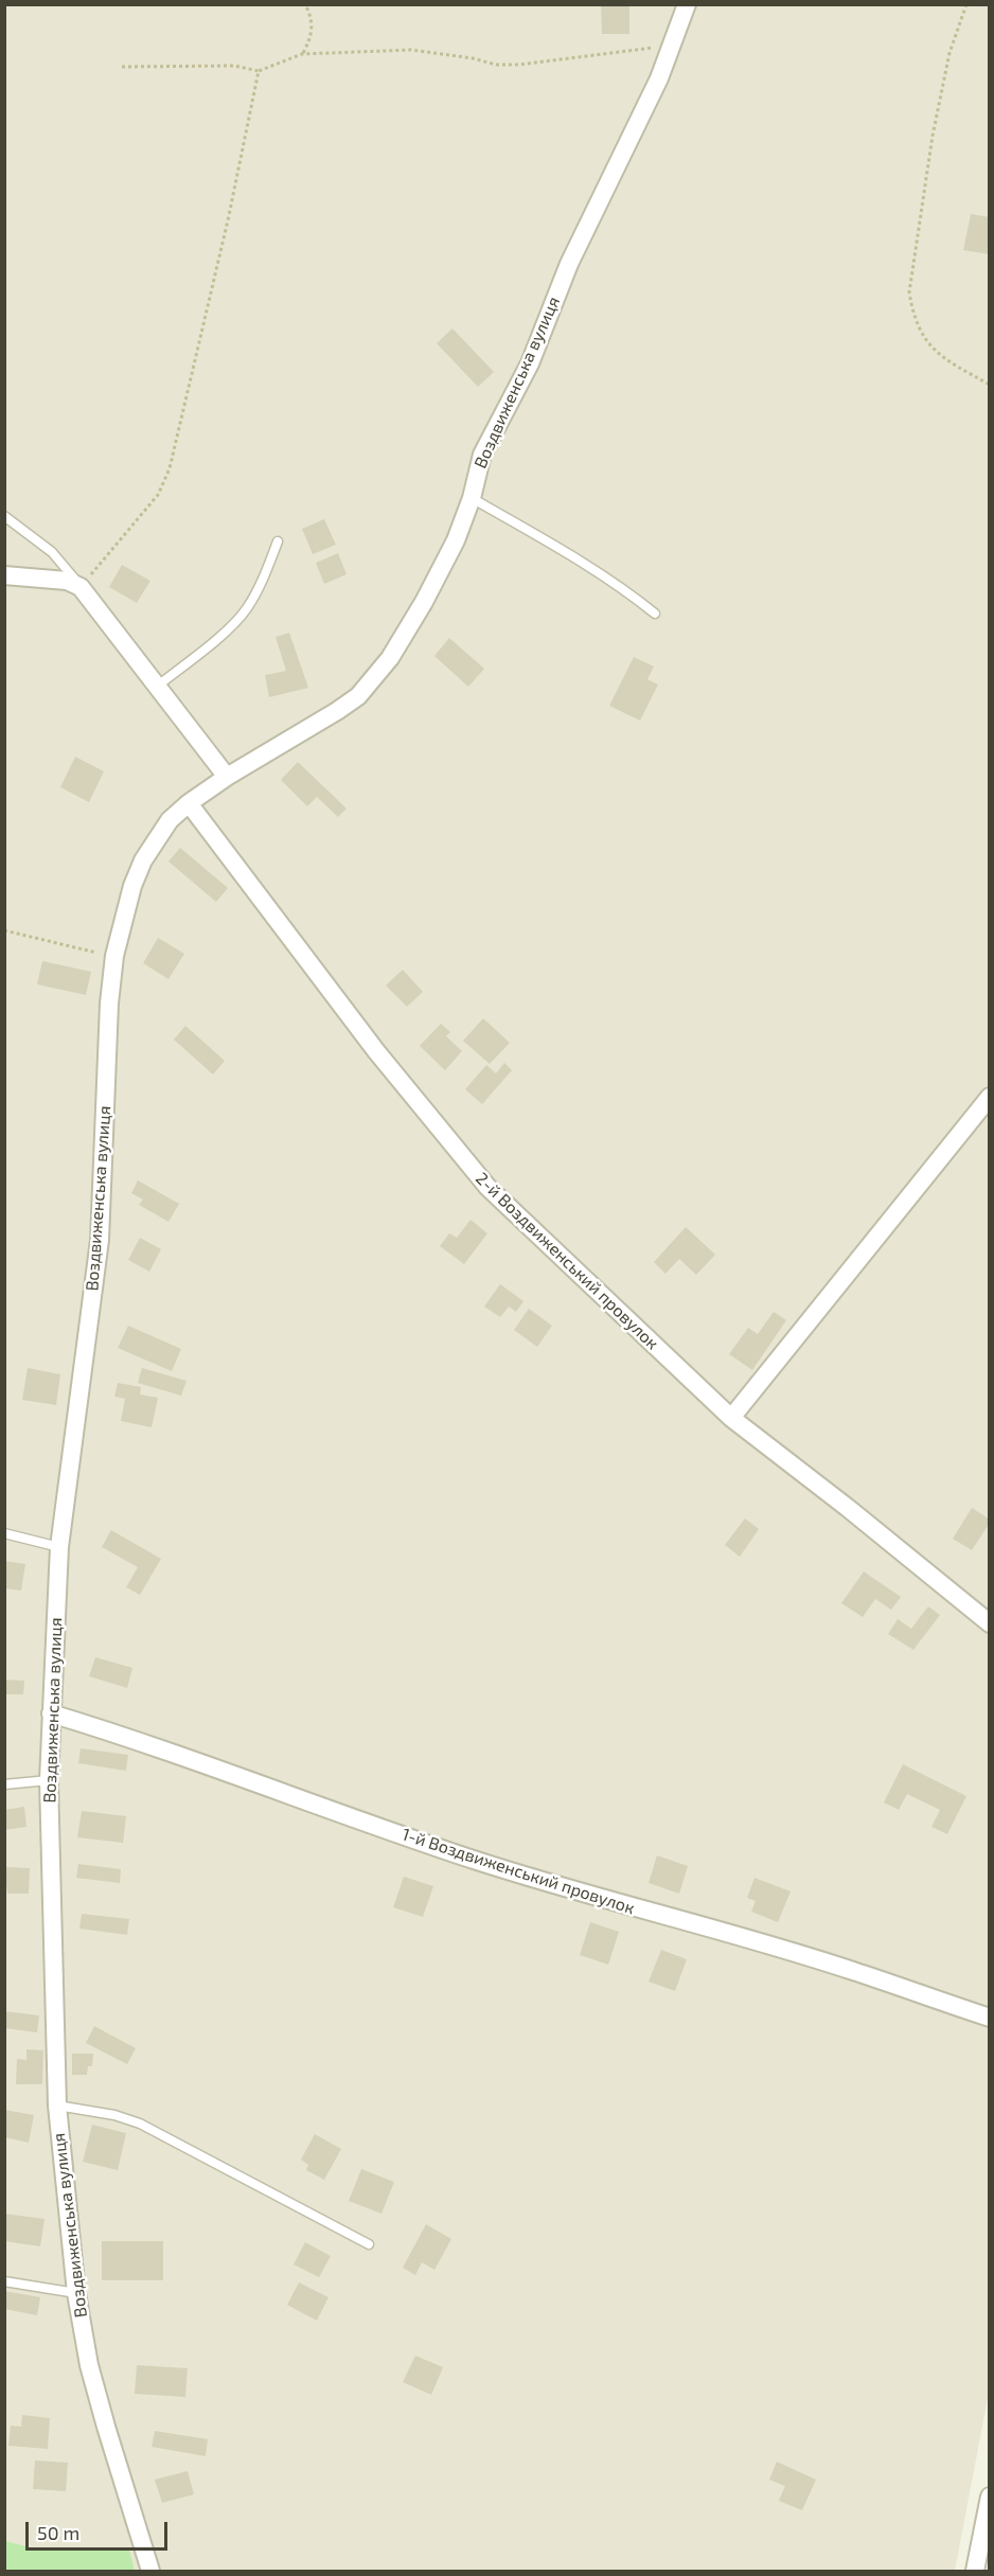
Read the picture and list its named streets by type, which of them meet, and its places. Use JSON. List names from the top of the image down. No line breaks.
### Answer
{"streets":{"street":["Воздвиженська вулиця","2-й Воздвиженський провулок","1-й Воздвиженський провулок"]},"crossings":[["Воздвиженська вулиця","2-й Воздвиженський провулок"],["Воздвиженська вулиця","1-й Воздвиженський провулок"]],"scale_bar":"50 m"}
